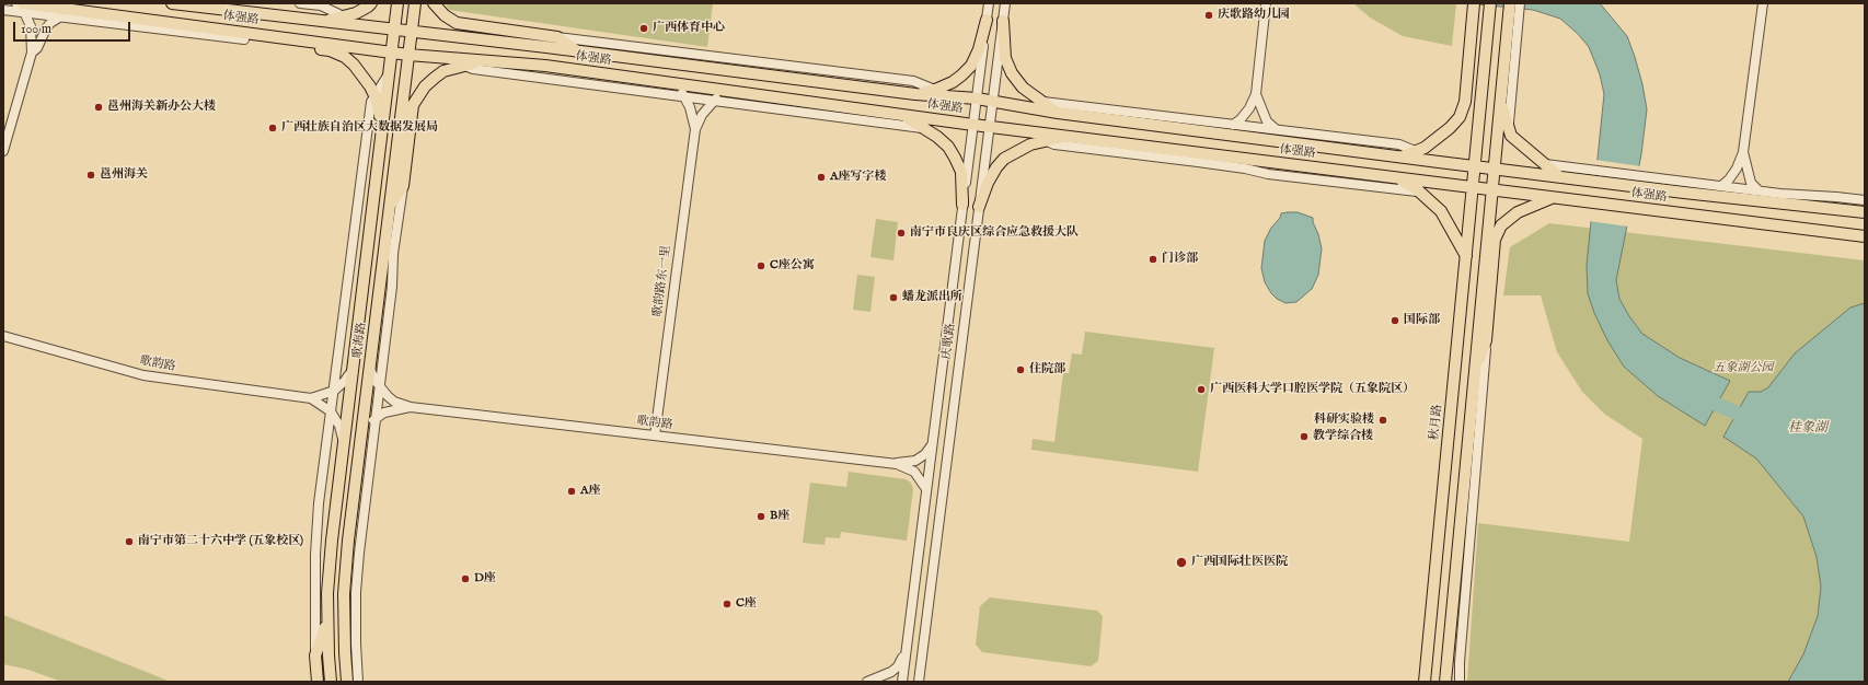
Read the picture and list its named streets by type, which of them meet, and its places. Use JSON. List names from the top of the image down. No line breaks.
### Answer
{"streets":{"main road":["体强路","歌海路","秋月路"],"street":["歌韵路东一里","庆歌路","歌韵路"]},"crossings":[["体强路","歌韵路东一里"],["体强路","歌海路"],["体强路","庆歌路"],["体强路","秋月路"],["歌韵路东一里","歌韵路"],["歌海路","歌韵路"],["庆歌路","歌韵路"]],"water":["桂象湖"],"parks":["五象湖公园"],"places":["庆歌路幼儿园","广西体育中心","邕州海关新办公大楼","广西壮族自治区大数据发展局","邕州海关","A座写字楼","南宁市良庆区综合应急救援大队","门诊部","C座公寓","蟠龙派出所","国际部","住院部","广西医科大学口腔医学院（五象院区）","科研实验楼","教学综合楼","A座","B座","南宁市第二十六中学 (五象校区)","广西国际壮医医院","D座","C座"],"scale_bar":"100 m"}
